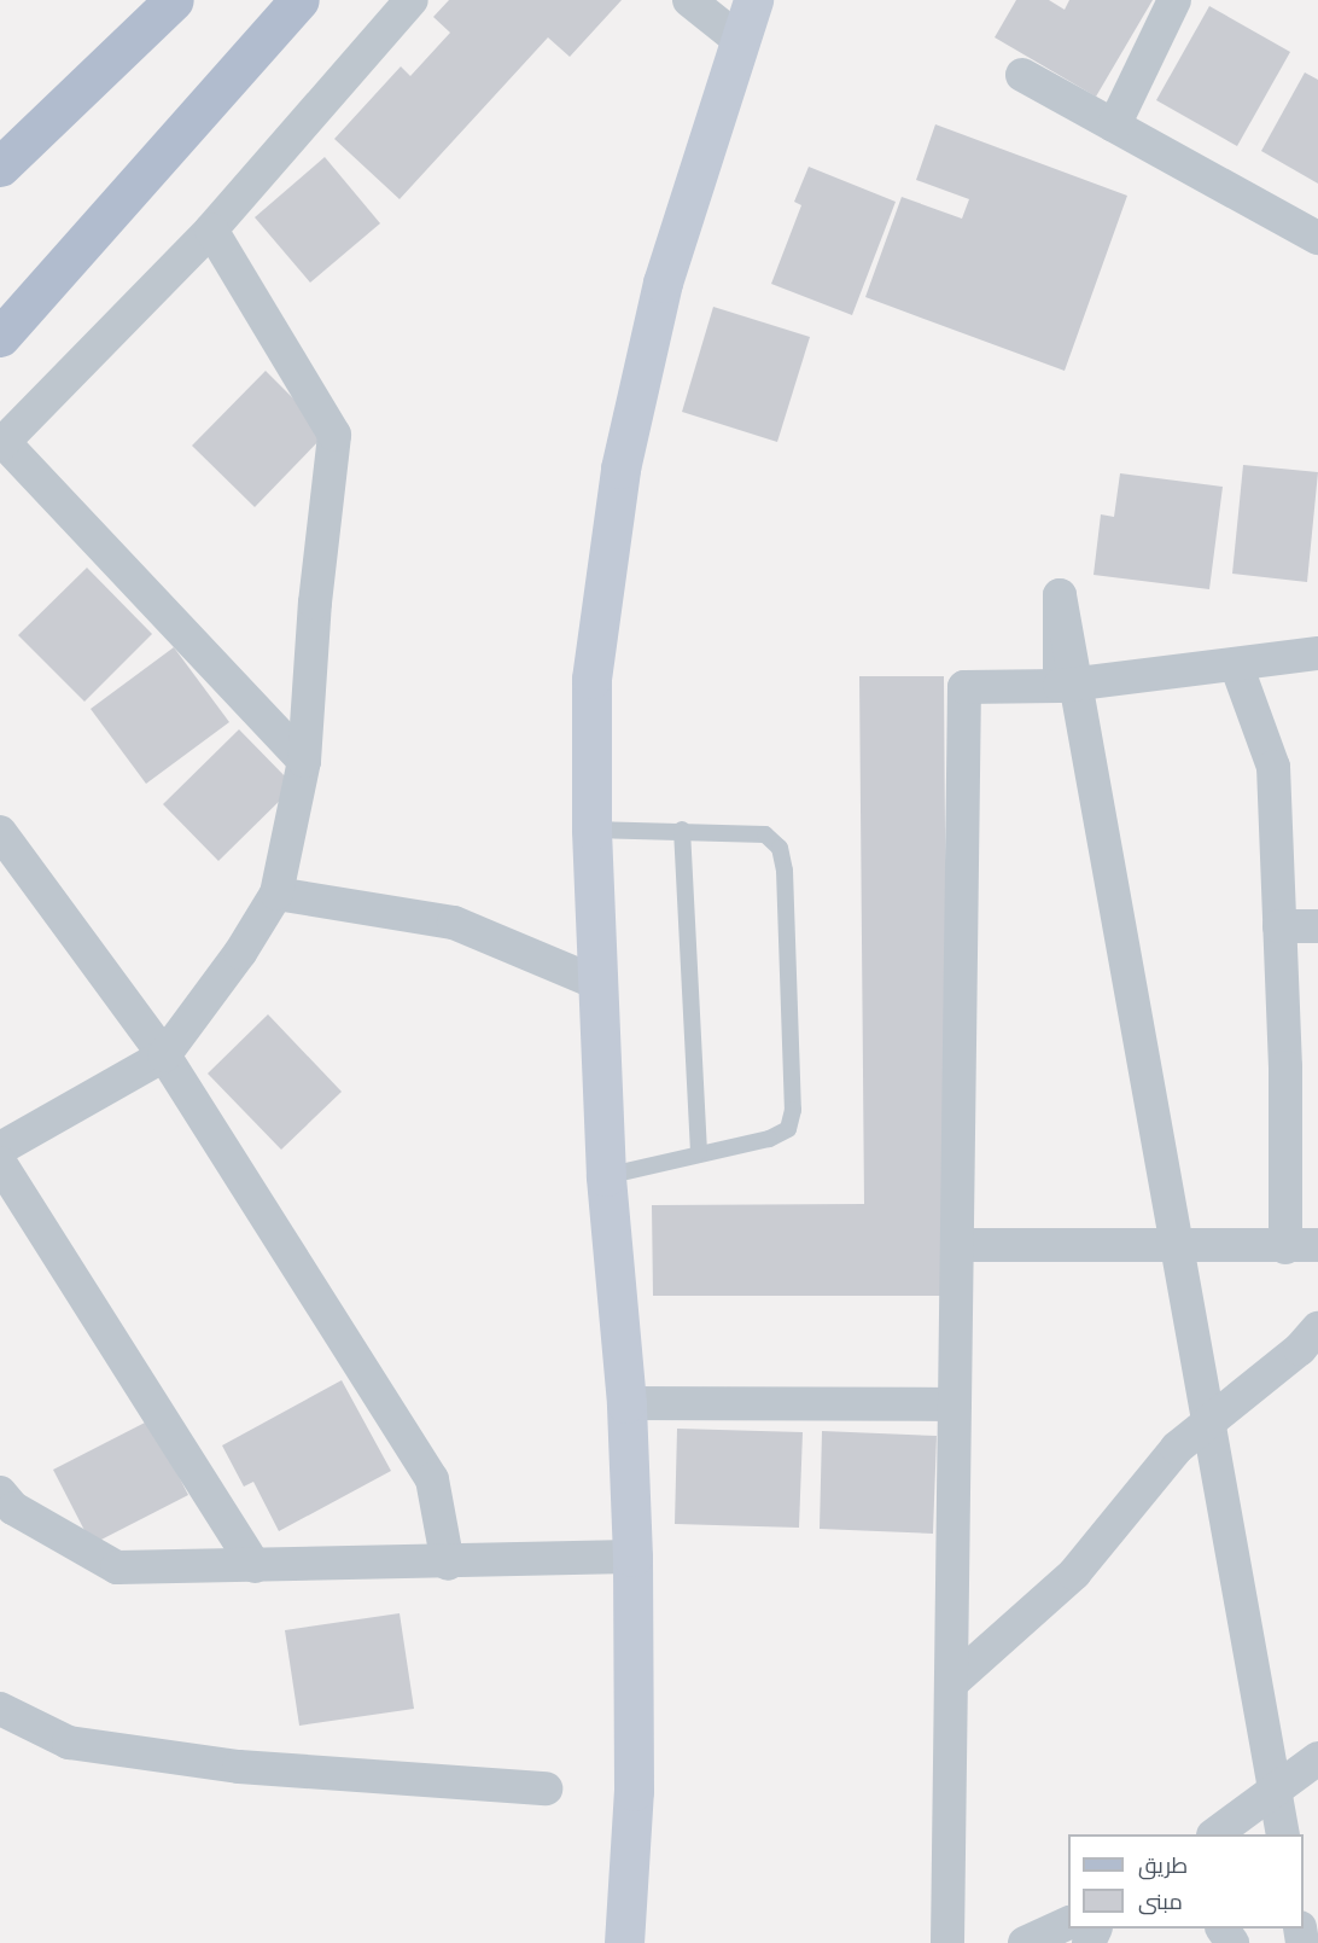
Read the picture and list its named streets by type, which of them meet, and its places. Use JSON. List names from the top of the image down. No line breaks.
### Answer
{"legend":["طريق","مبنى"]}
